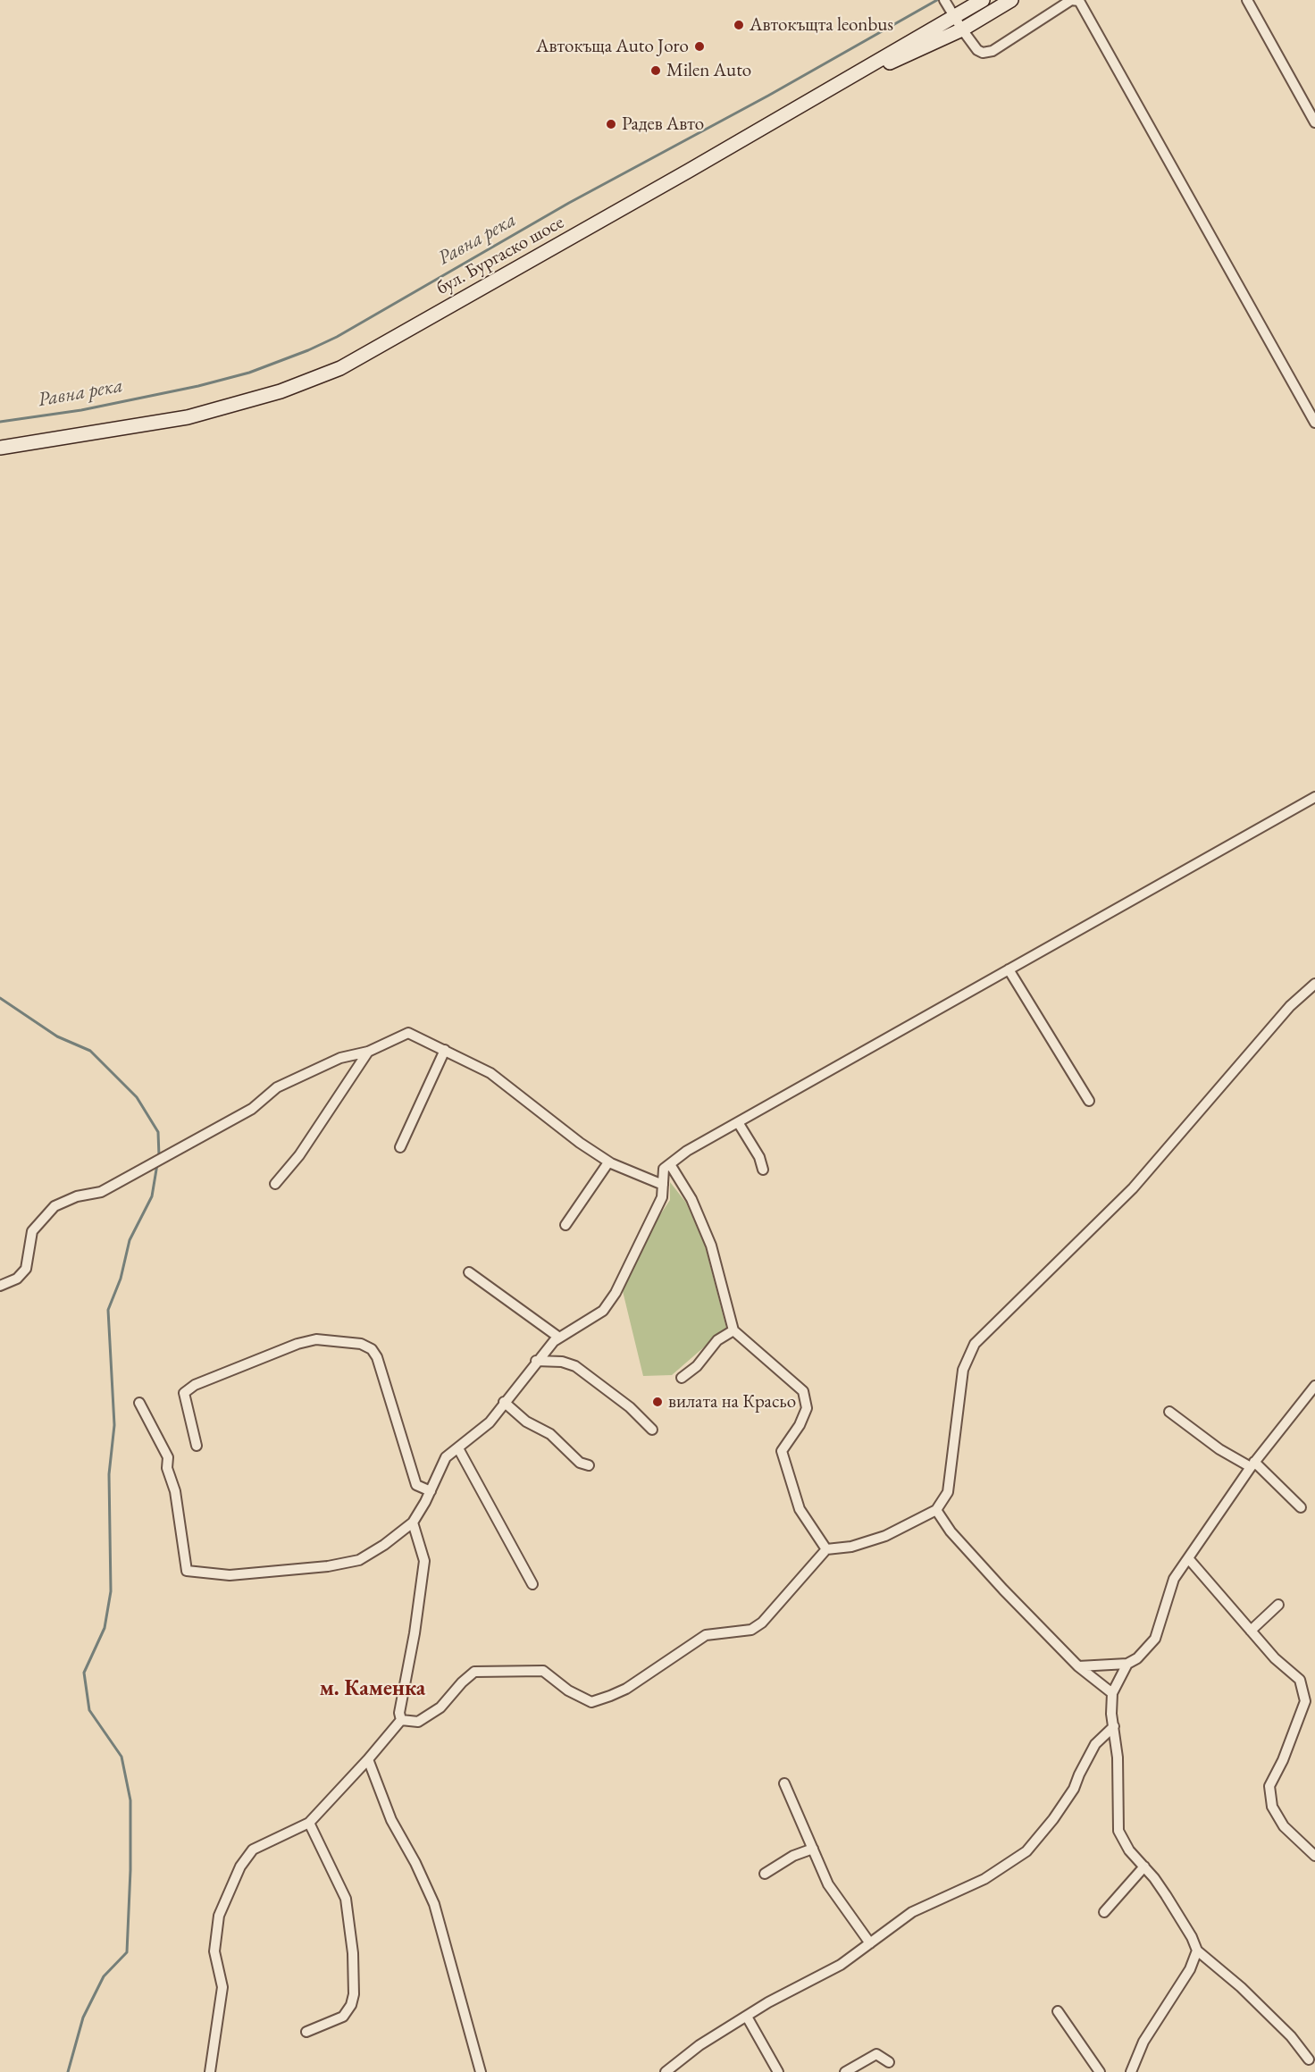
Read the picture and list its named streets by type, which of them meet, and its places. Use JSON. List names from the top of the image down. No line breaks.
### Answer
{"streets":{"main road":["бул. Бургаско шосе"]},"districts":["м. Каменка"],"water":["Равна река"],"places":["Автокъщта leonbus","Автокъща Auto Joro","Milen Auto","Радев Авто","вилата на Красьо"]}
